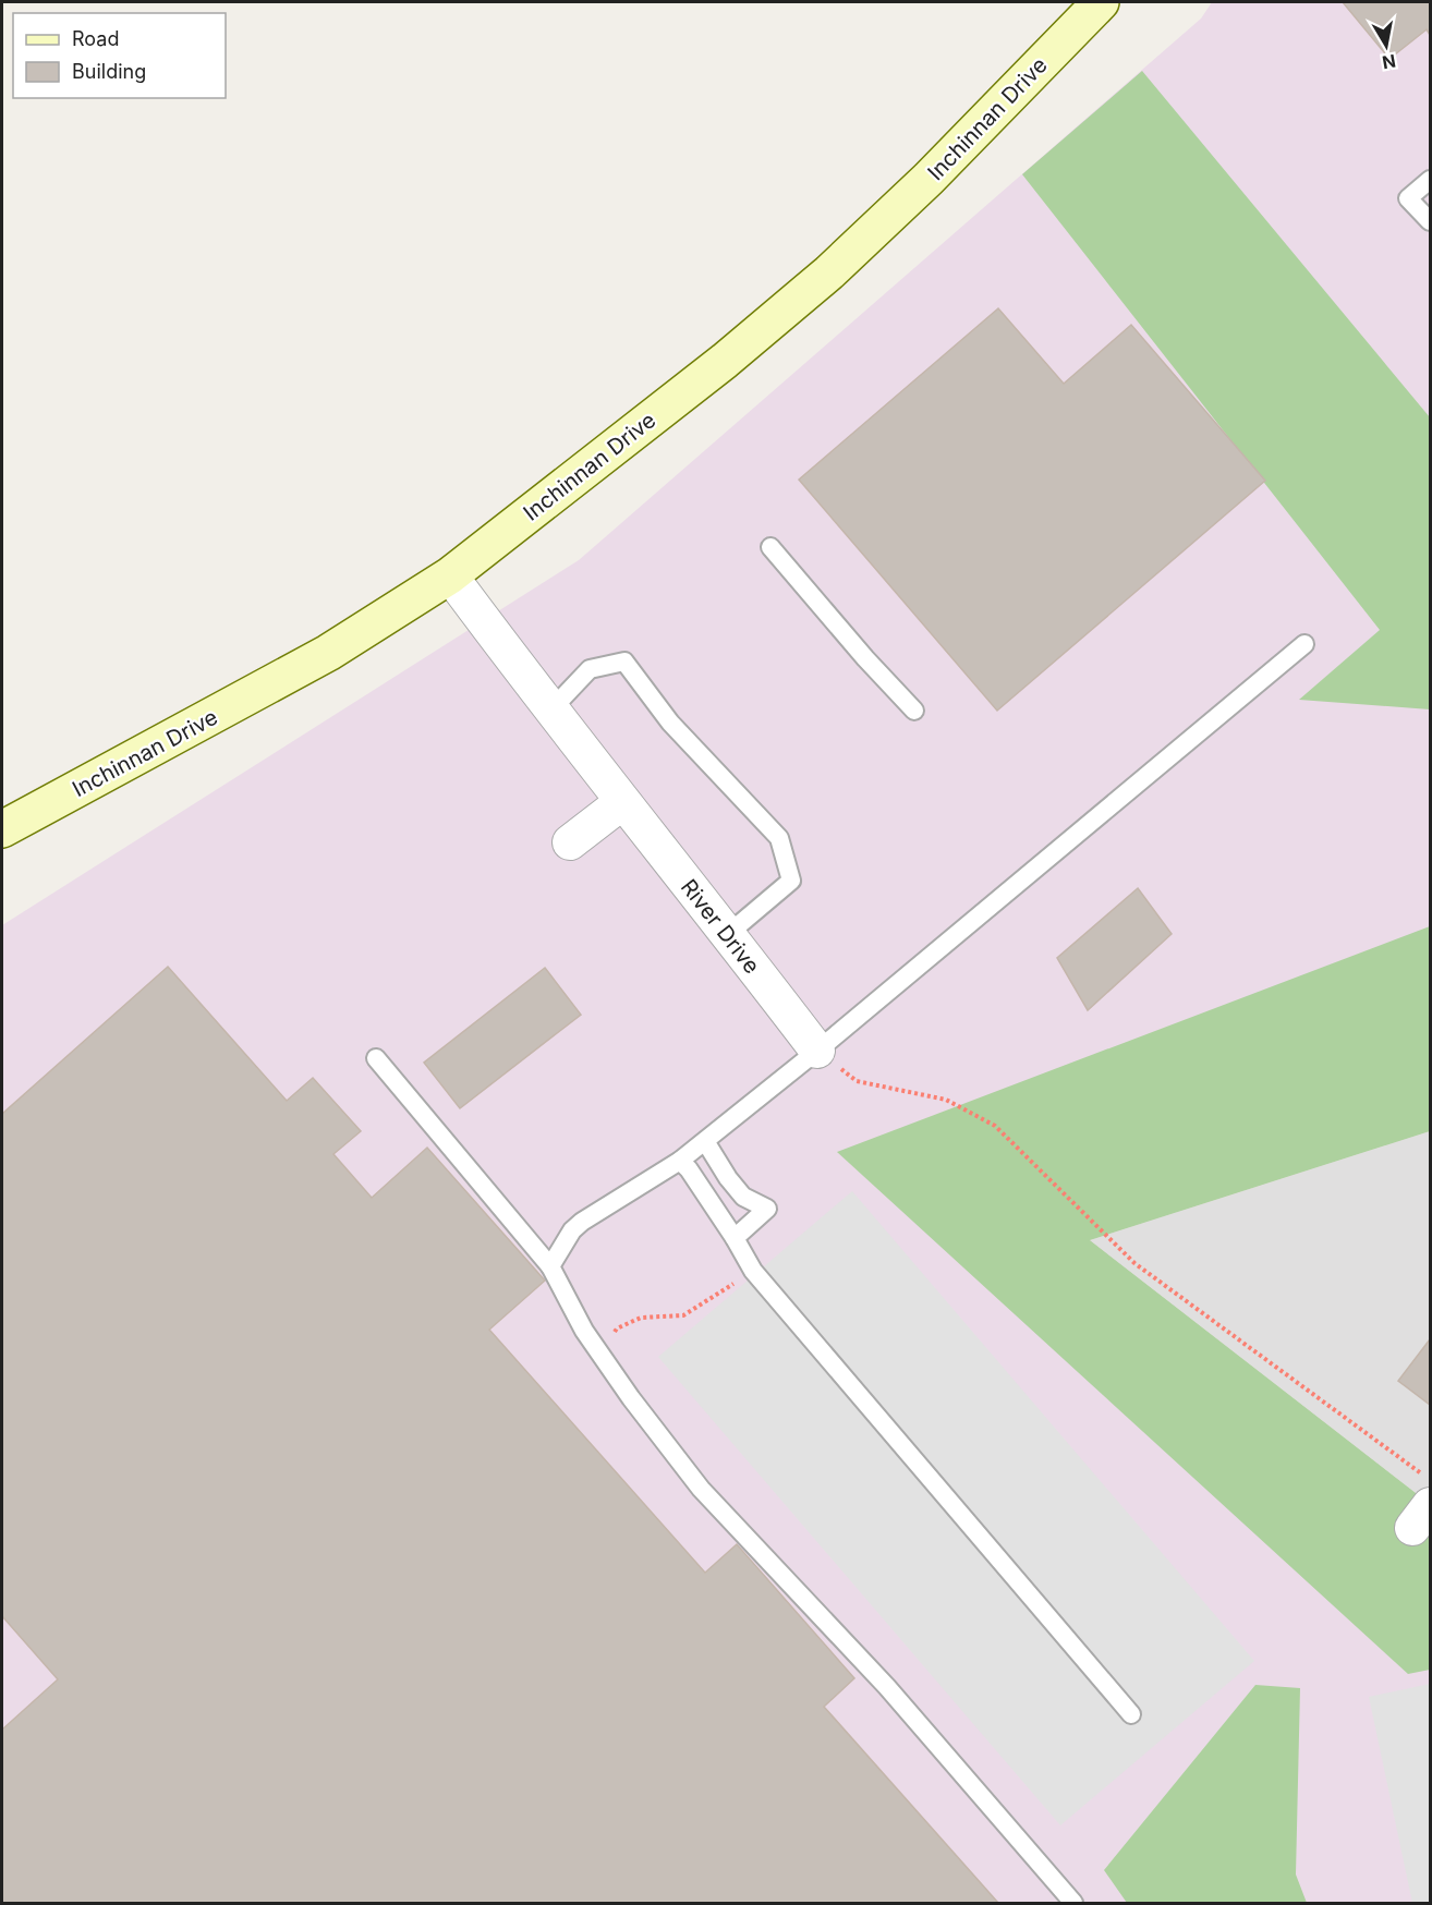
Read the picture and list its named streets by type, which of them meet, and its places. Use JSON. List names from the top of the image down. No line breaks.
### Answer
{"streets":{"street":["Inchinnan Drive","River Drive"]},"crossings":[["Inchinnan Drive","River Drive"]],"legend":["Road","Building"],"north":"bottom"}
